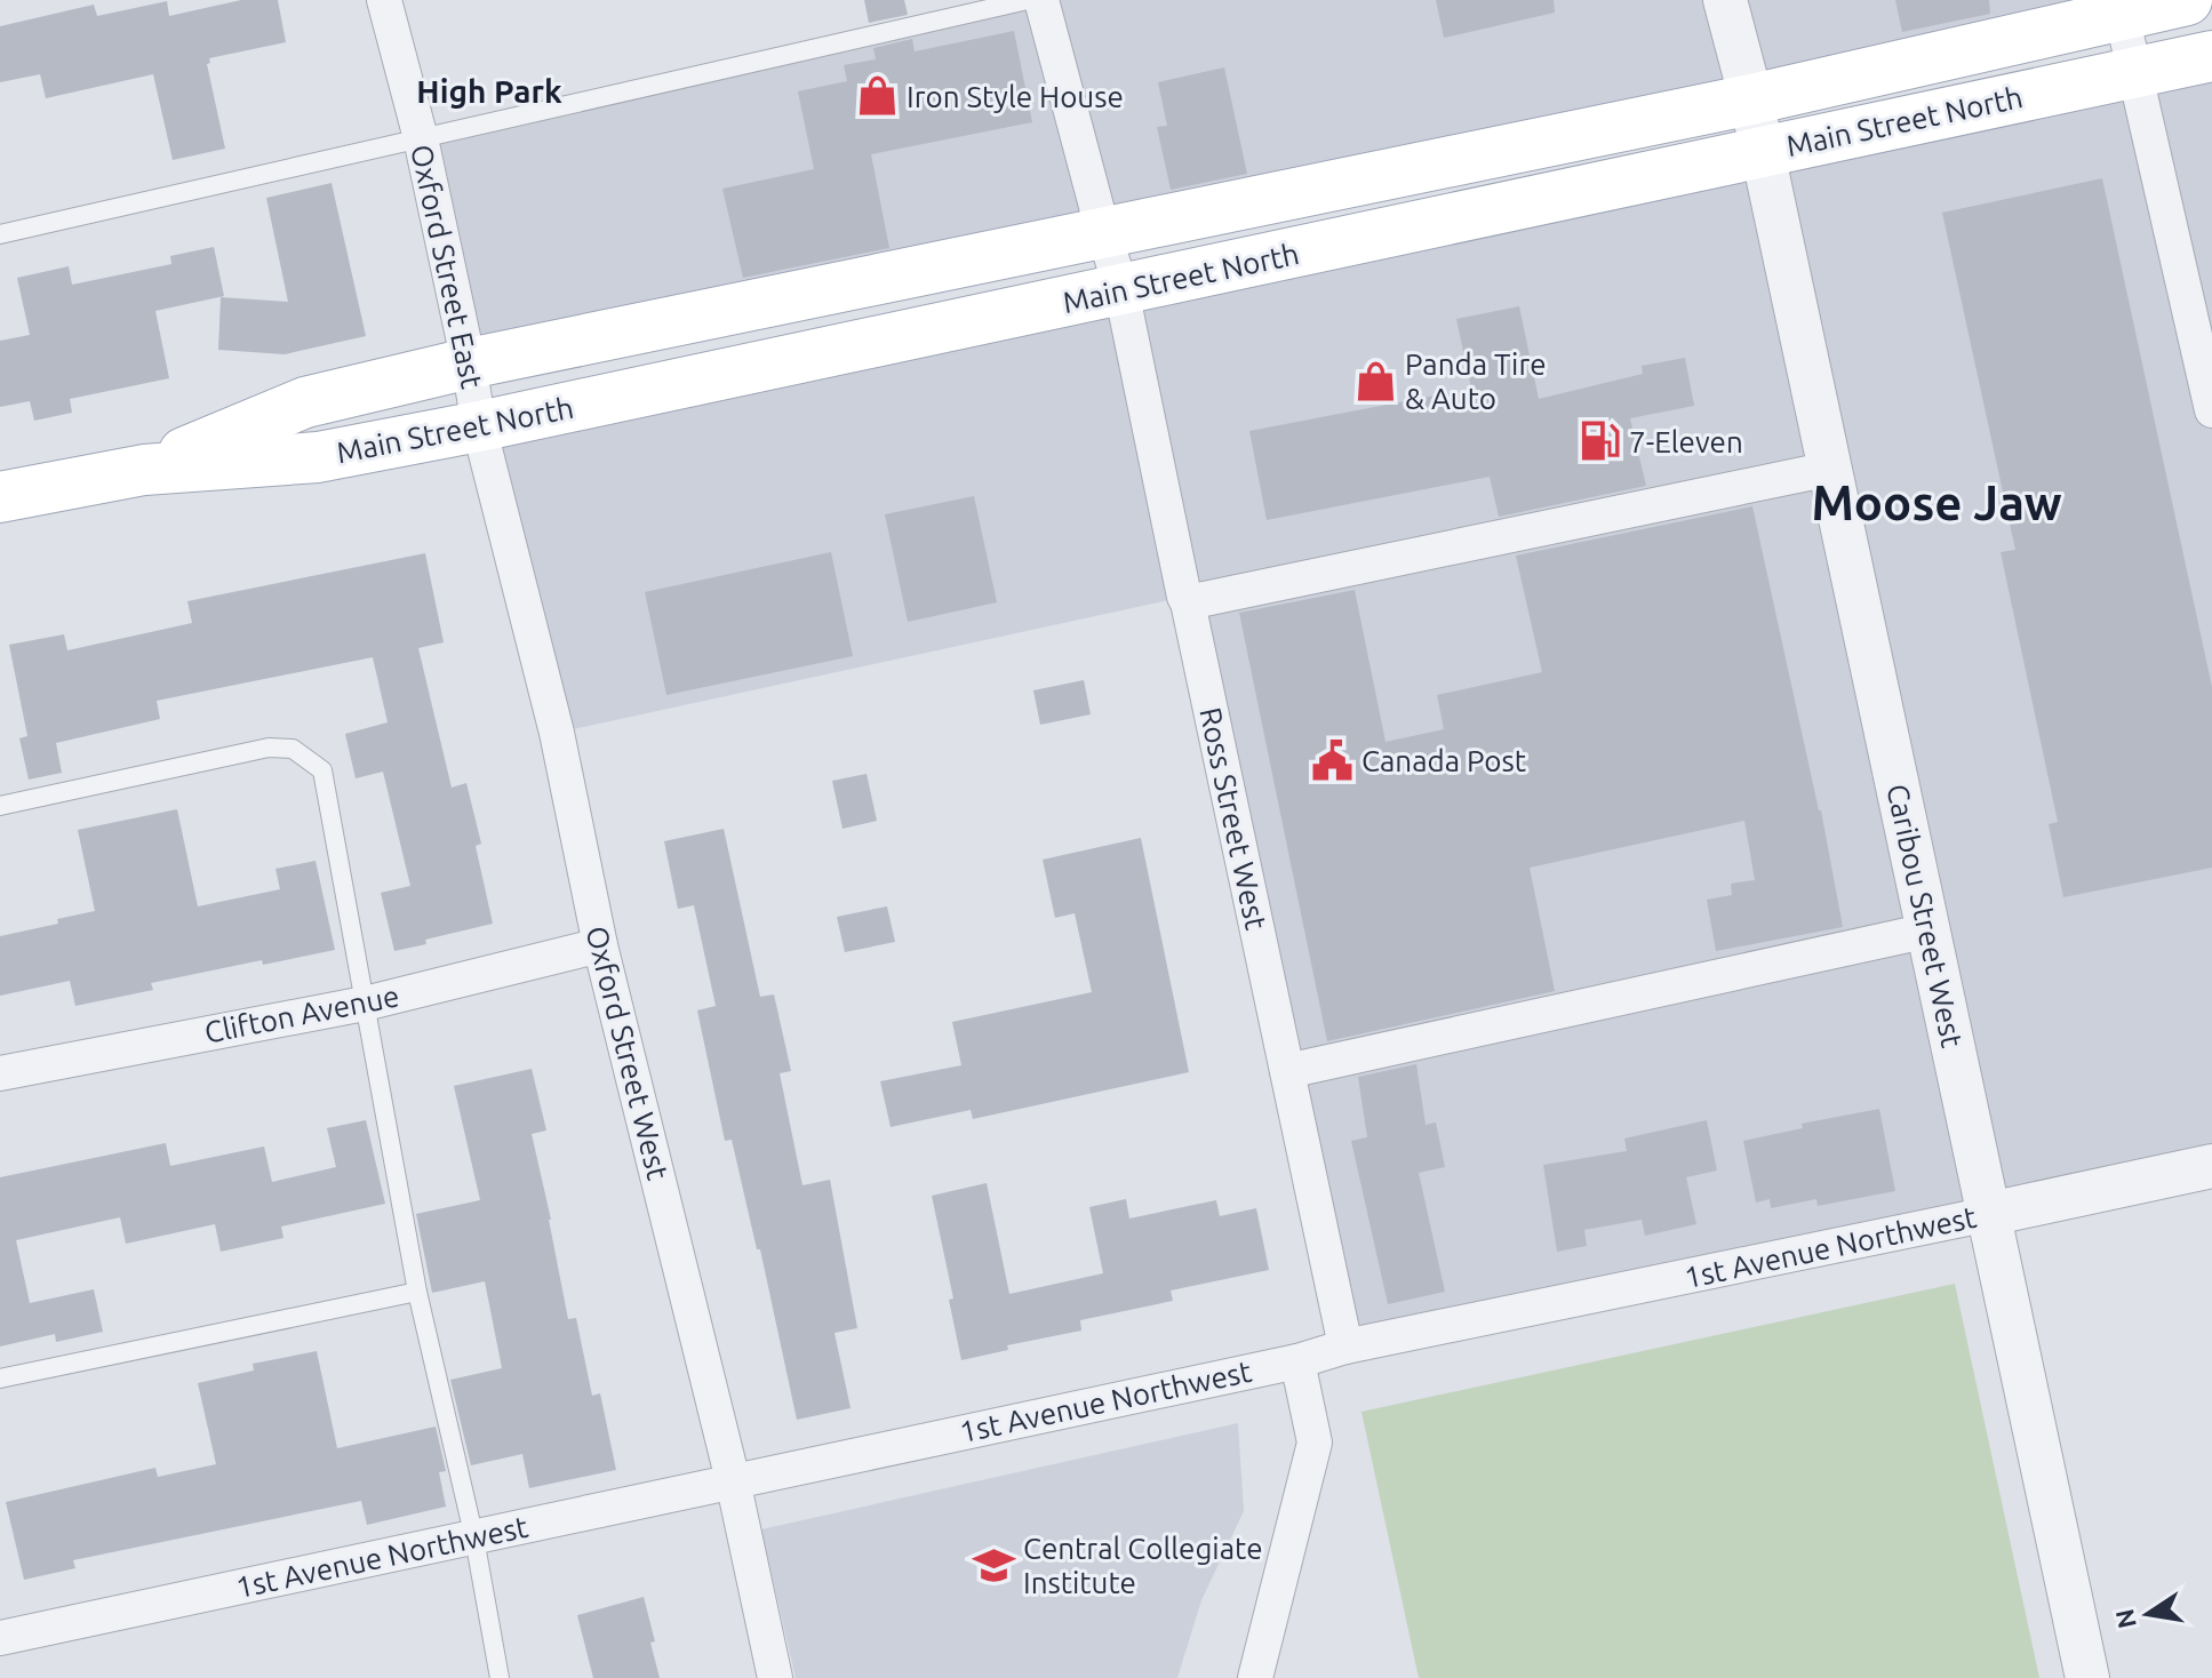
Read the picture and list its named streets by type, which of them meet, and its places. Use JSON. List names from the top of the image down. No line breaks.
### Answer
{"streets":{"main road":["Main Street North"],"street":["Oxford Street East","Ross Street West","Caribou Street West","Clifton Avenue","Oxford Street West","1st Avenue Northwest"]},"crossings":[["Main Street North","Oxford Street East"],["Main Street North","Ross Street West"],["Main Street North","Caribou Street West"],["Main Street North","Oxford Street West"],["Oxford Street East","Oxford Street West"],["Ross Street West","1st Avenue Northwest"],["Caribou Street West","1st Avenue Northwest"],["Clifton Avenue","Oxford Street West"],["Oxford Street West","1st Avenue Northwest"]],"districts":["High Park","Moose Jaw"],"places":{"shop":["Iron Style House","Panda Tire & Auto"],"fuel station":["7-Eleven"],"public building":["Canada Post"],"school or university":["Central Collegiate Institute"]},"north":"left"}
